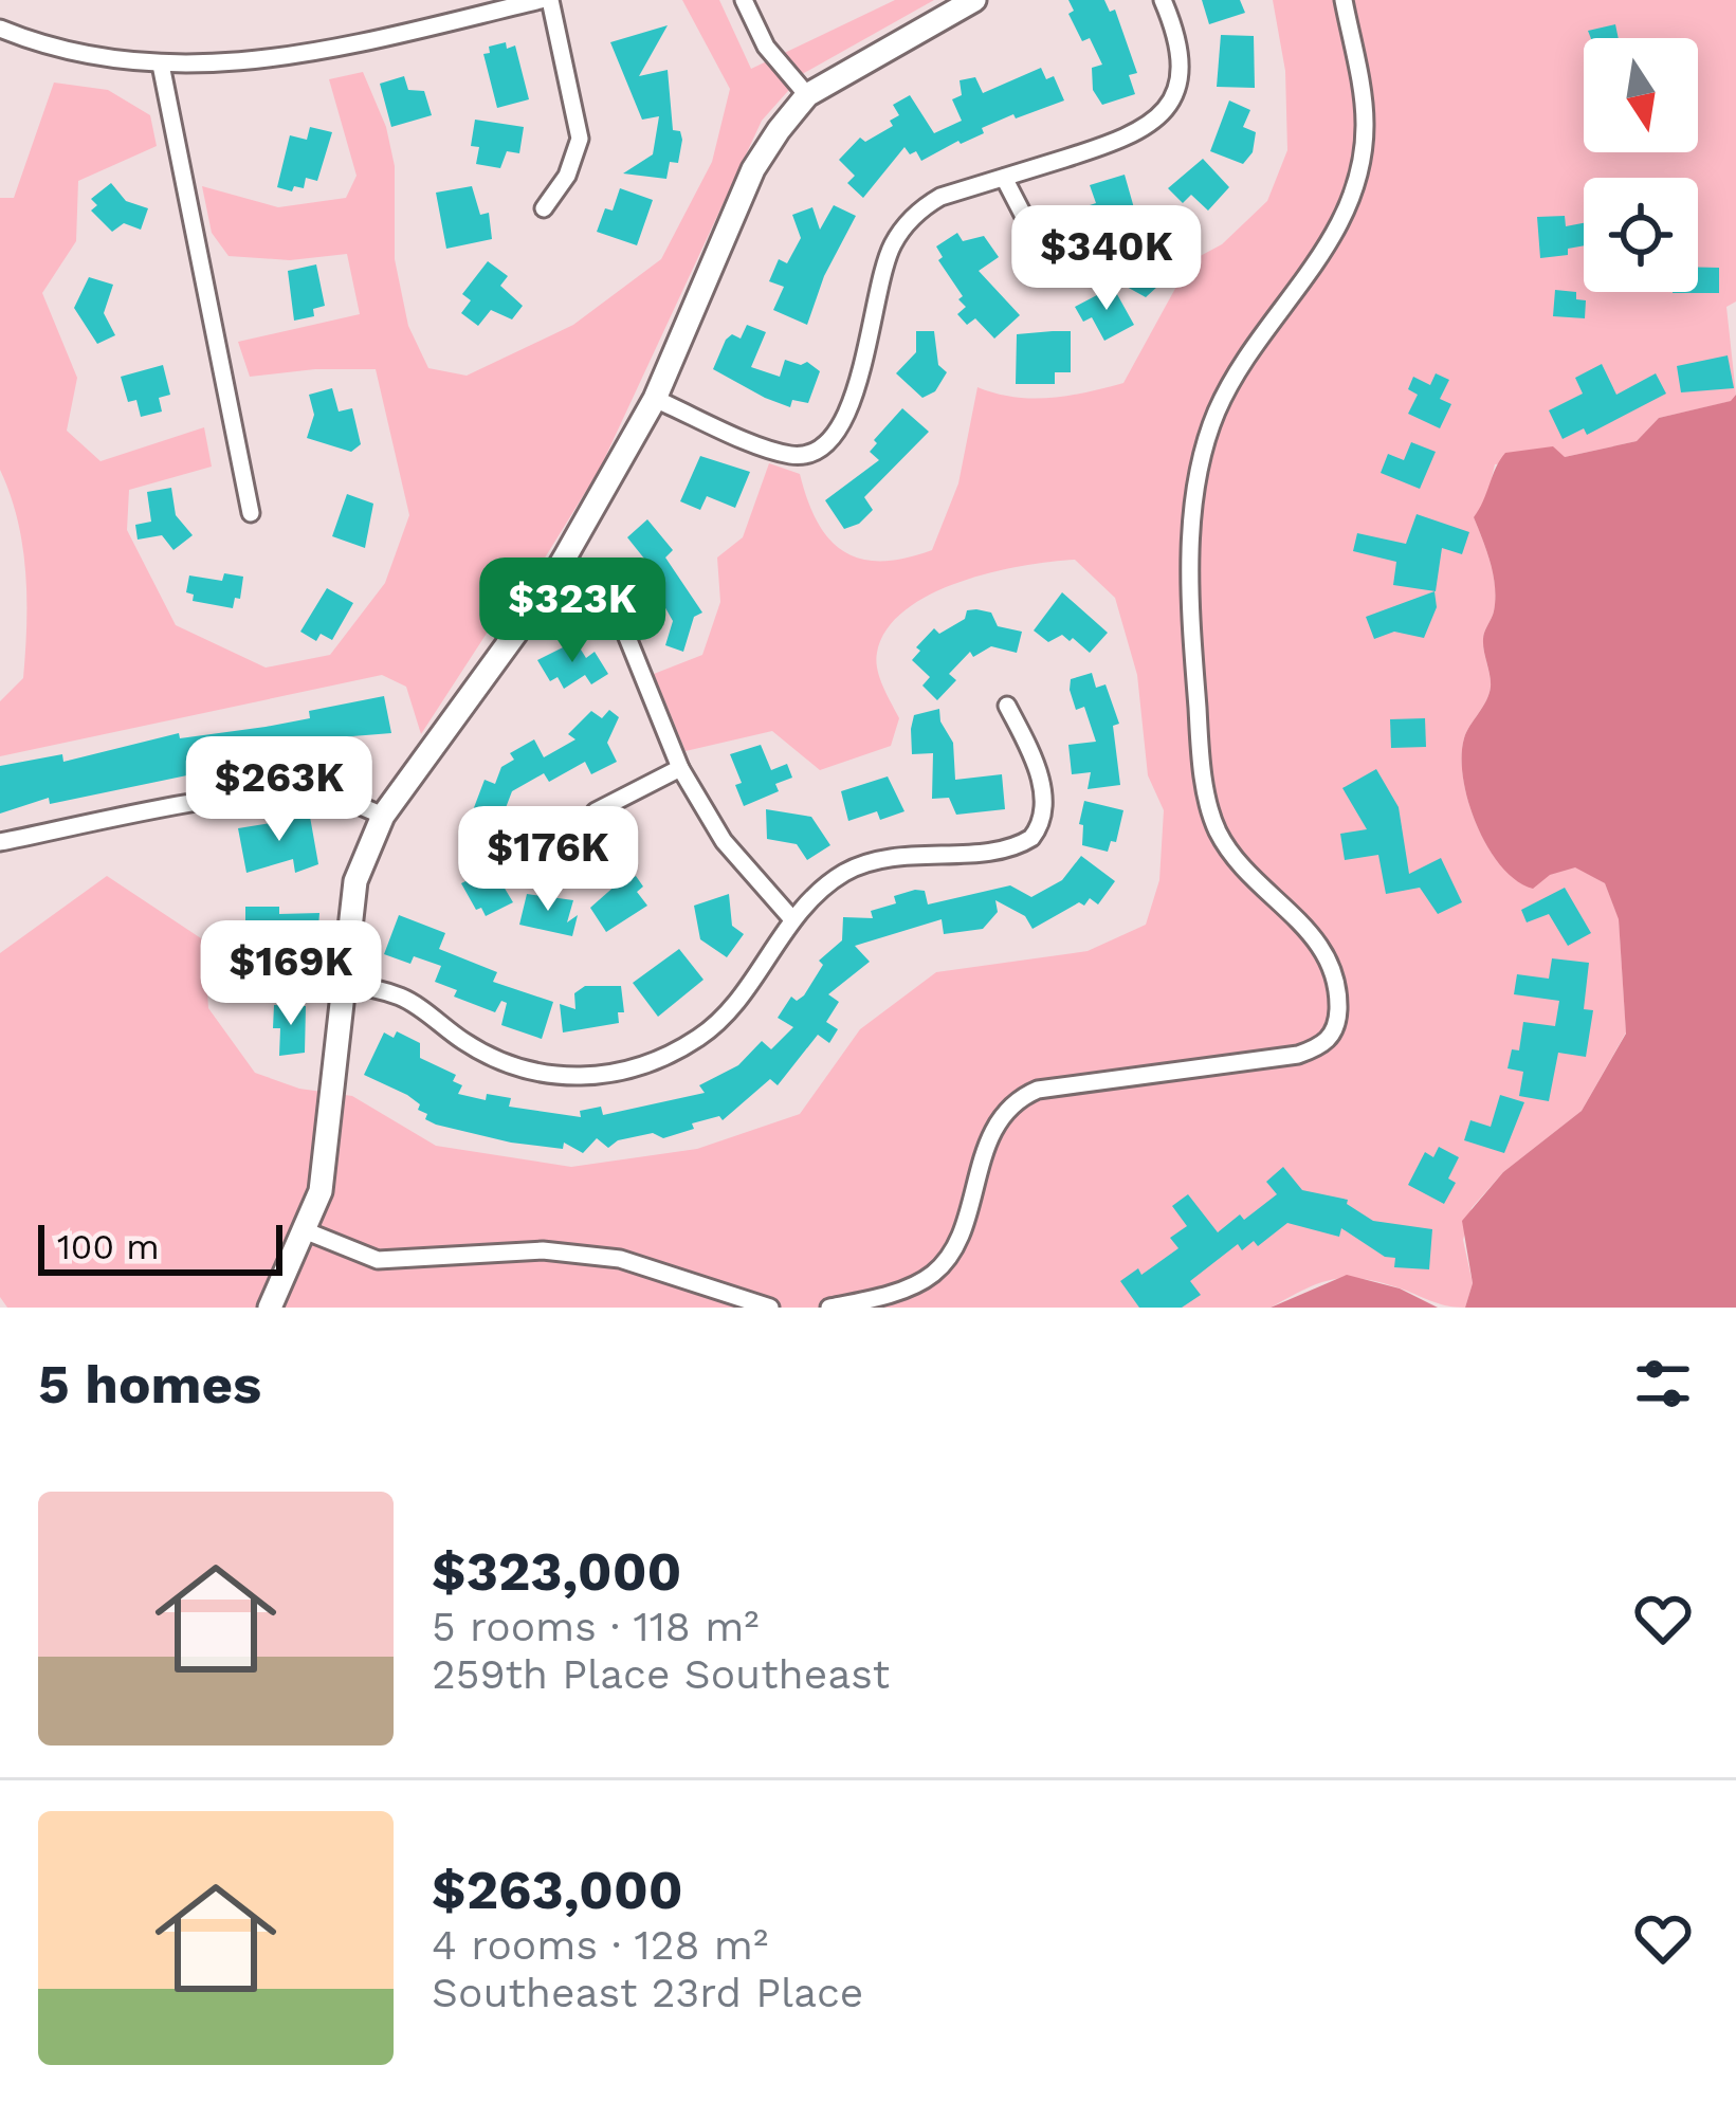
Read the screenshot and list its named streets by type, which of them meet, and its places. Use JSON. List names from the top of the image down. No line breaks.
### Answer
{"scale_bar":"100 m","north":"bottom","page":{"price":["$340K","$323K","$263K","$176K","$169K"],"scale":"100 m","heading":"5 homes","list":[{"name":"$323,000","note":"5 rooms · 118 m² · 259th Place Southeast"},{"name":"$263,000","note":"4 rooms · 128 m² · Southeast 23rd Place"}]}}
